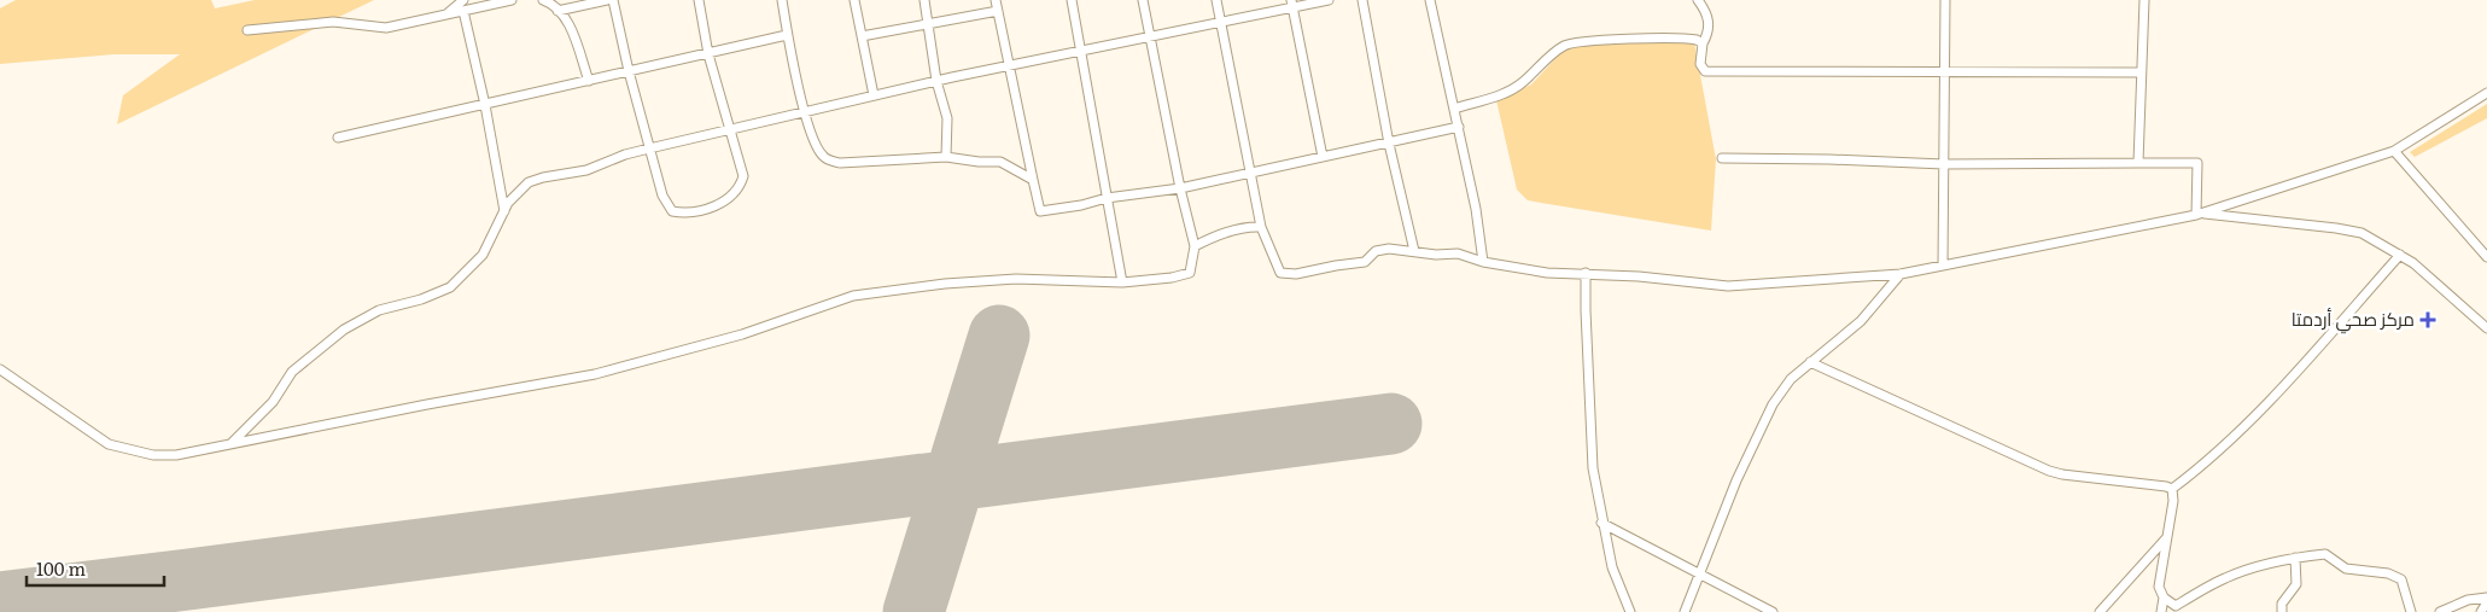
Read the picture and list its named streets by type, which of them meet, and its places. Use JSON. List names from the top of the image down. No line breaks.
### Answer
{"places":{"health":["مركز صحي أردمتا"]},"scale_bar":"100 m"}
